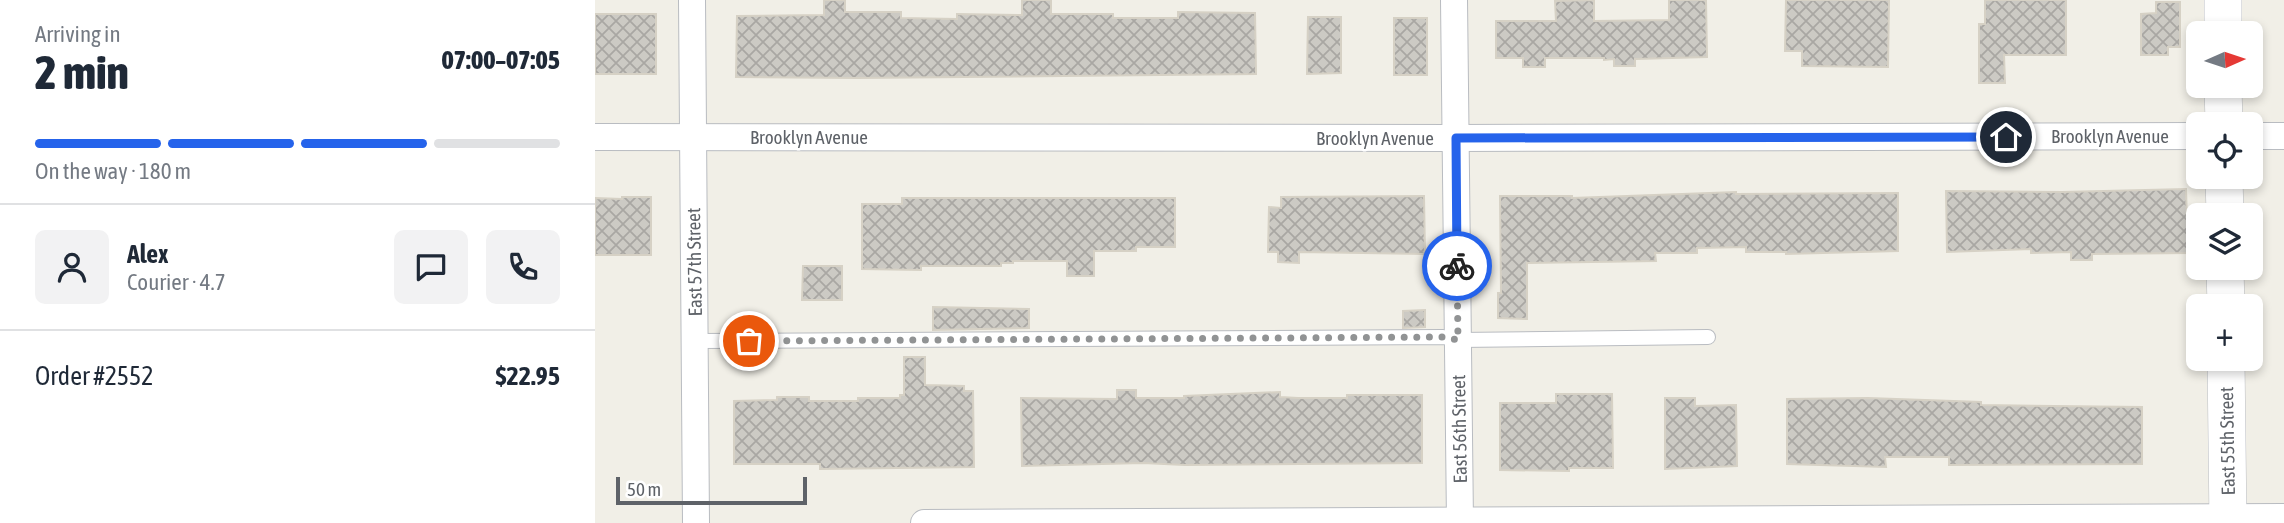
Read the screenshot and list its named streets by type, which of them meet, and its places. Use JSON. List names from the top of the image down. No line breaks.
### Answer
{"streets":{"main road":["East 55th Street"],"street":["Brooklyn Avenue","East 57th Street","East 56th Street"]},"crossings":[["Brooklyn Avenue","East 57th Street"],["Brooklyn Avenue","East 56th Street"]],"scale_bar":"50 m","north":"right","page":{"heading":["2 min","Arriving in","07:00–07:05"],"panel":["Alex","Courier · 4.7","Order #2552","$22.95"],"map_buttons":"+","bar":"On the way · 180 m","scale":"50 m"}}
